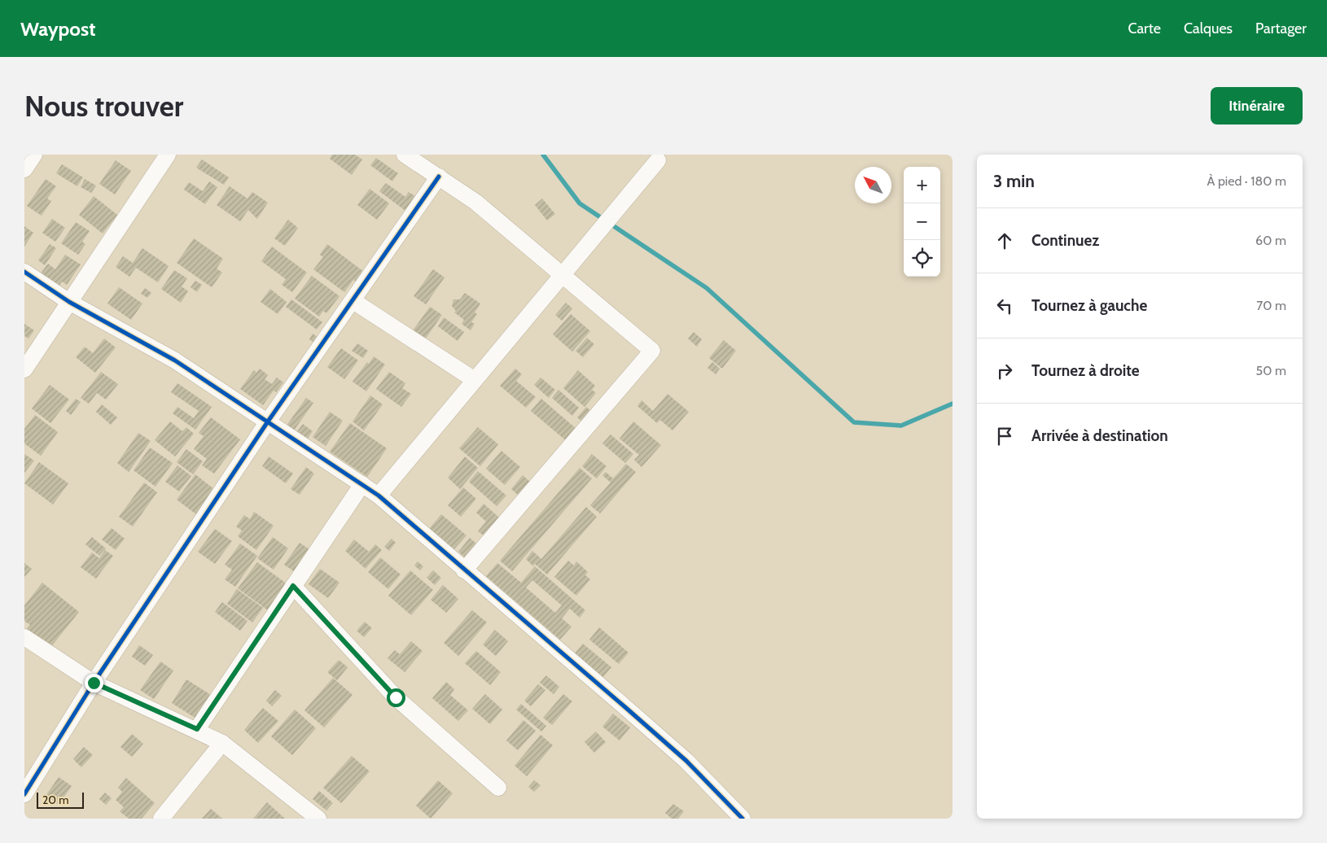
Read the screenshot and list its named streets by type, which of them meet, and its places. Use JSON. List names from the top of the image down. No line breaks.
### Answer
{"scale_bar":"20 m","north":"top left","page":{"header":"Waypost","nav":["Carte","Calques","Partager"],"buttons":"Itinéraire","title":"Nous trouver","heading":["3 min","À pied · 180 m"],"map_buttons":["+","−"],"list":[["Continuez","60 m"],["Tournez à gauche","70 m"],["Tournez à droite","50 m"],"Arrivée à destination"],"scale":"20 m"}}
